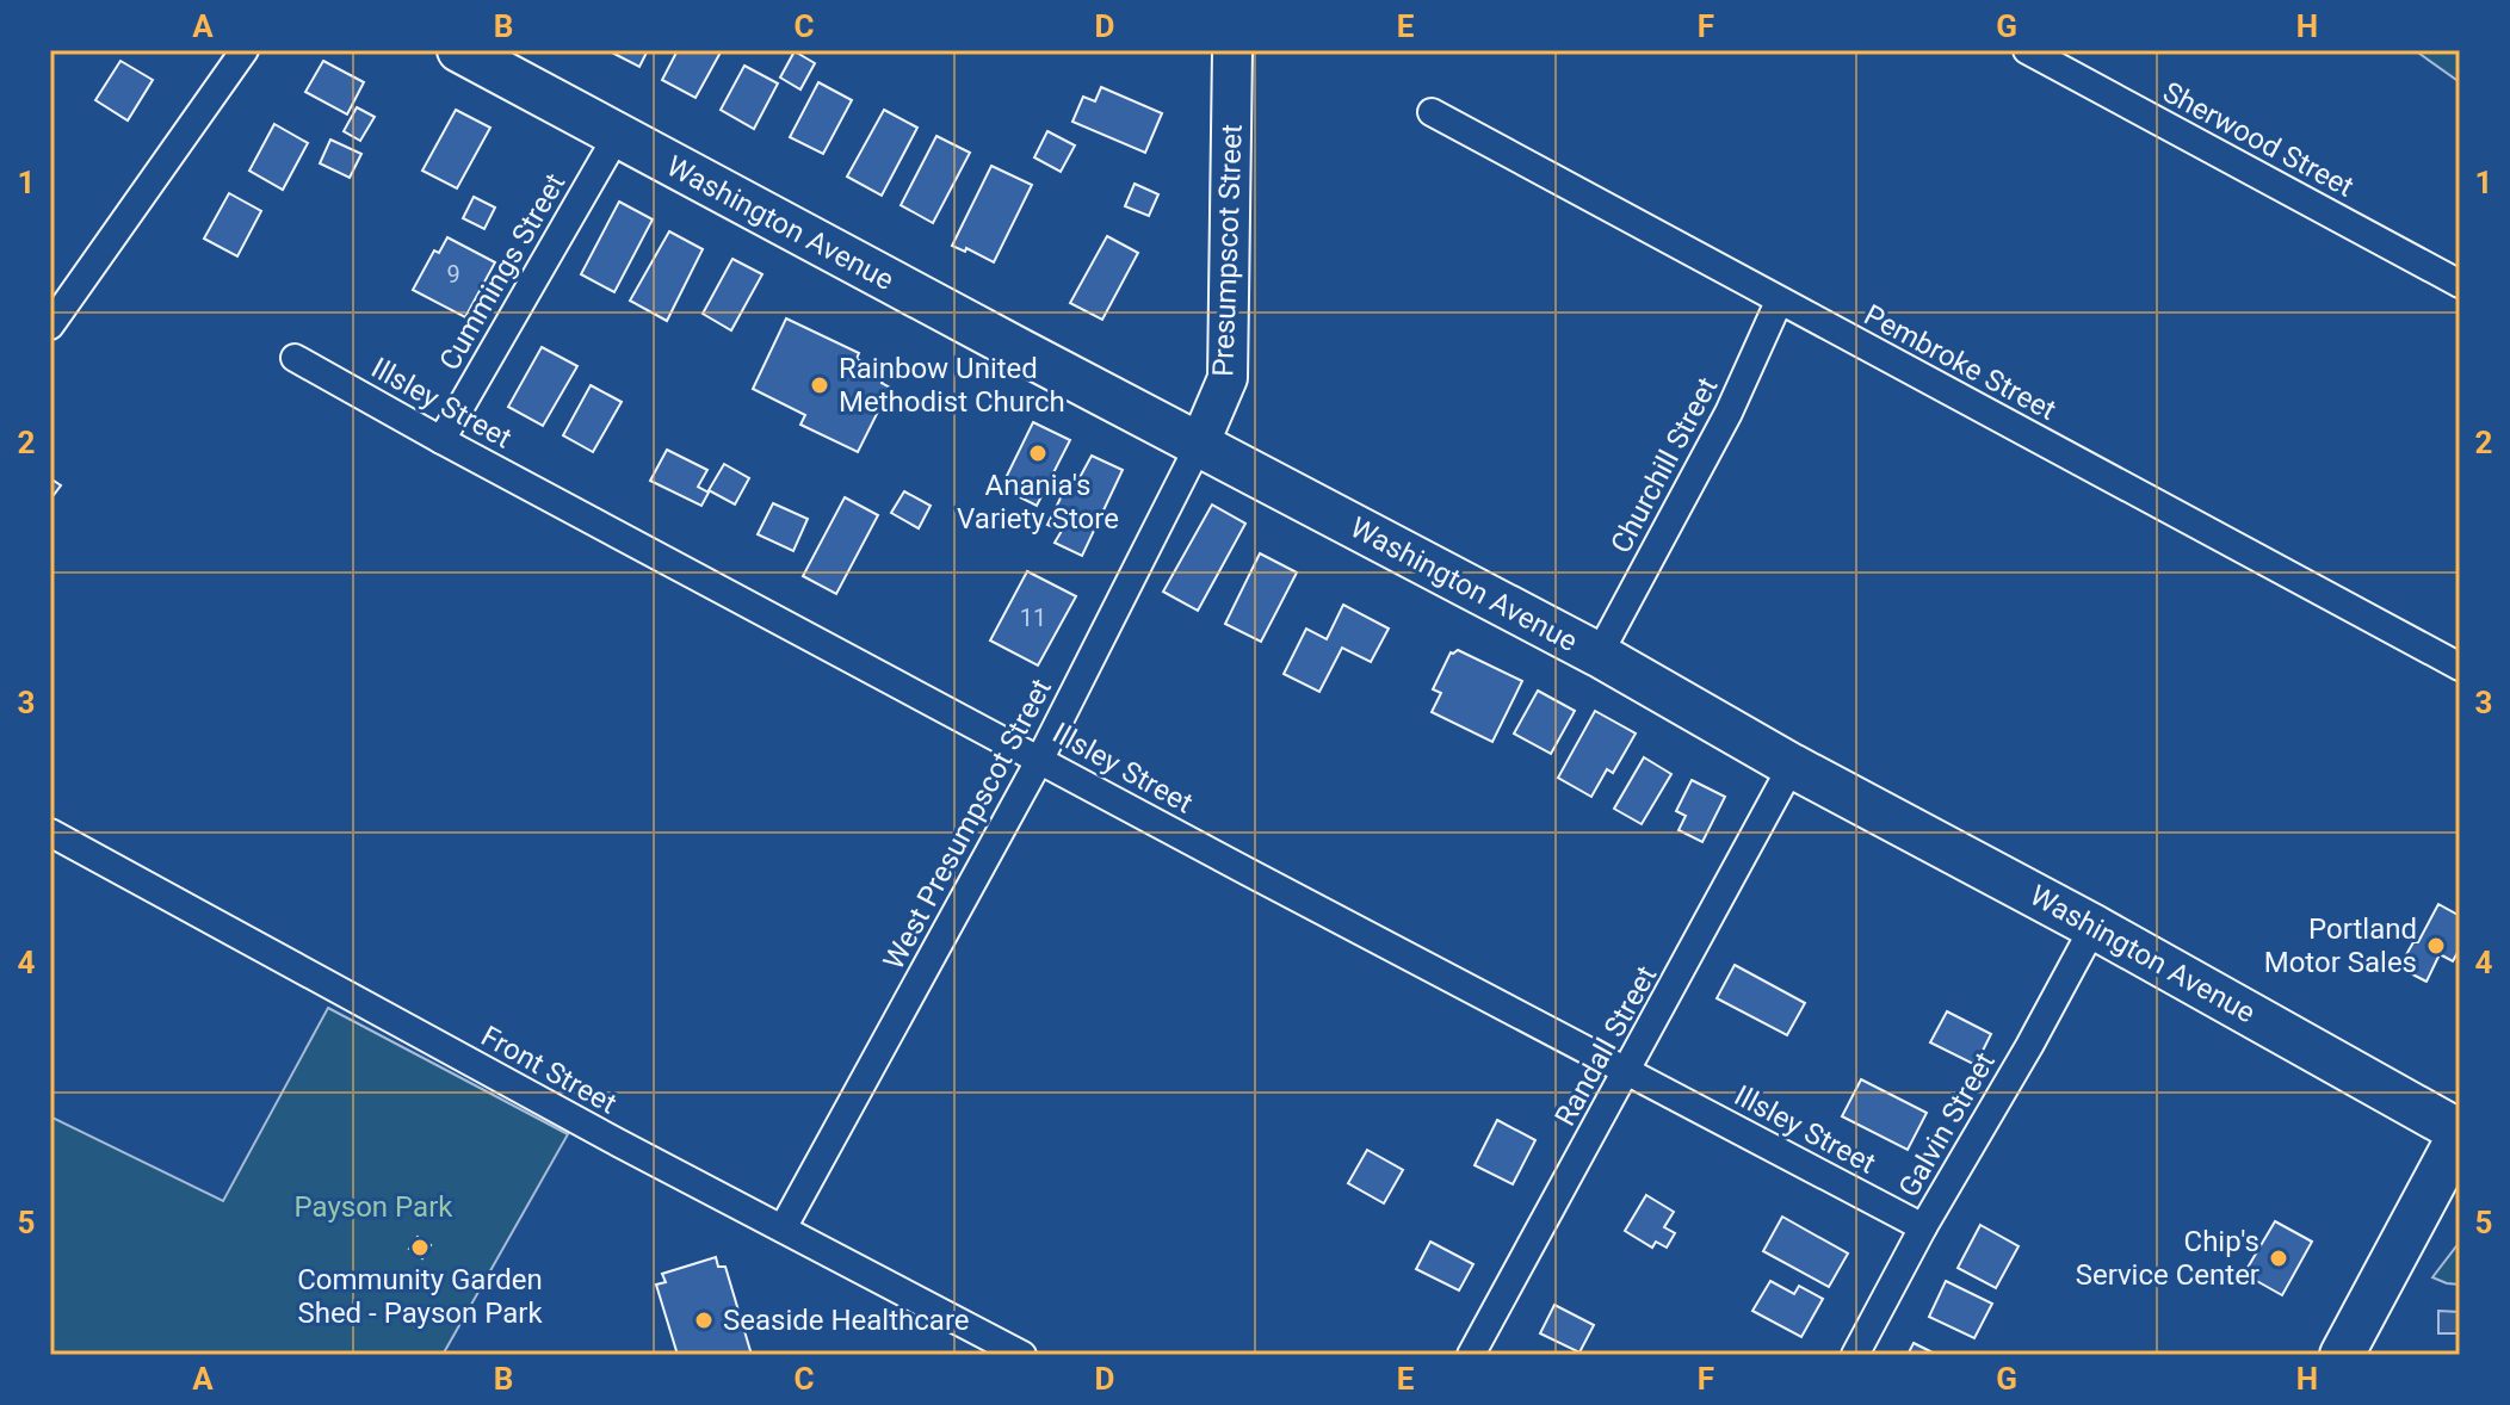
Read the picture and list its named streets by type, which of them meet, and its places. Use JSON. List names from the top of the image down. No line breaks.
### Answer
{"streets":{"main road":["Washington Avenue"],"street":["Sherwood Street","Presumpscot Street","Cummings Street","Pembroke Street","Illsley Street","Churchill Street","West Presumpscot Street","Randall Street","Front Street","Galvin Street"]},"crossings":[["Washington Avenue","Presumpscot Street"],["Washington Avenue","Cummings Street"],["Washington Avenue","Churchill Street"],["Washington Avenue","West Presumpscot Street"],["Washington Avenue","Randall Street"],["Washington Avenue","Galvin Street"],["Presumpscot Street","West Presumpscot Street"],["Cummings Street","Illsley Street"],["Pembroke Street","Churchill Street"],["Illsley Street","West Presumpscot Street"],["Illsley Street","Randall Street"],["Illsley Street","Galvin Street"],["West Presumpscot Street","Front Street"]],"parks":["Payson Park"],"places":["Rainbow United Methodist Church","Anania's Variety Store","Portland Motor Sales","Community Garden Shed - Payson Park","Chip's Service Center","Seaside Healthcare"],"house_numbers":["9","11"],"grid":{"columns":["A","B","C","D","E","F","G","H"],"rows":["1","2","3","4","5"]}}
